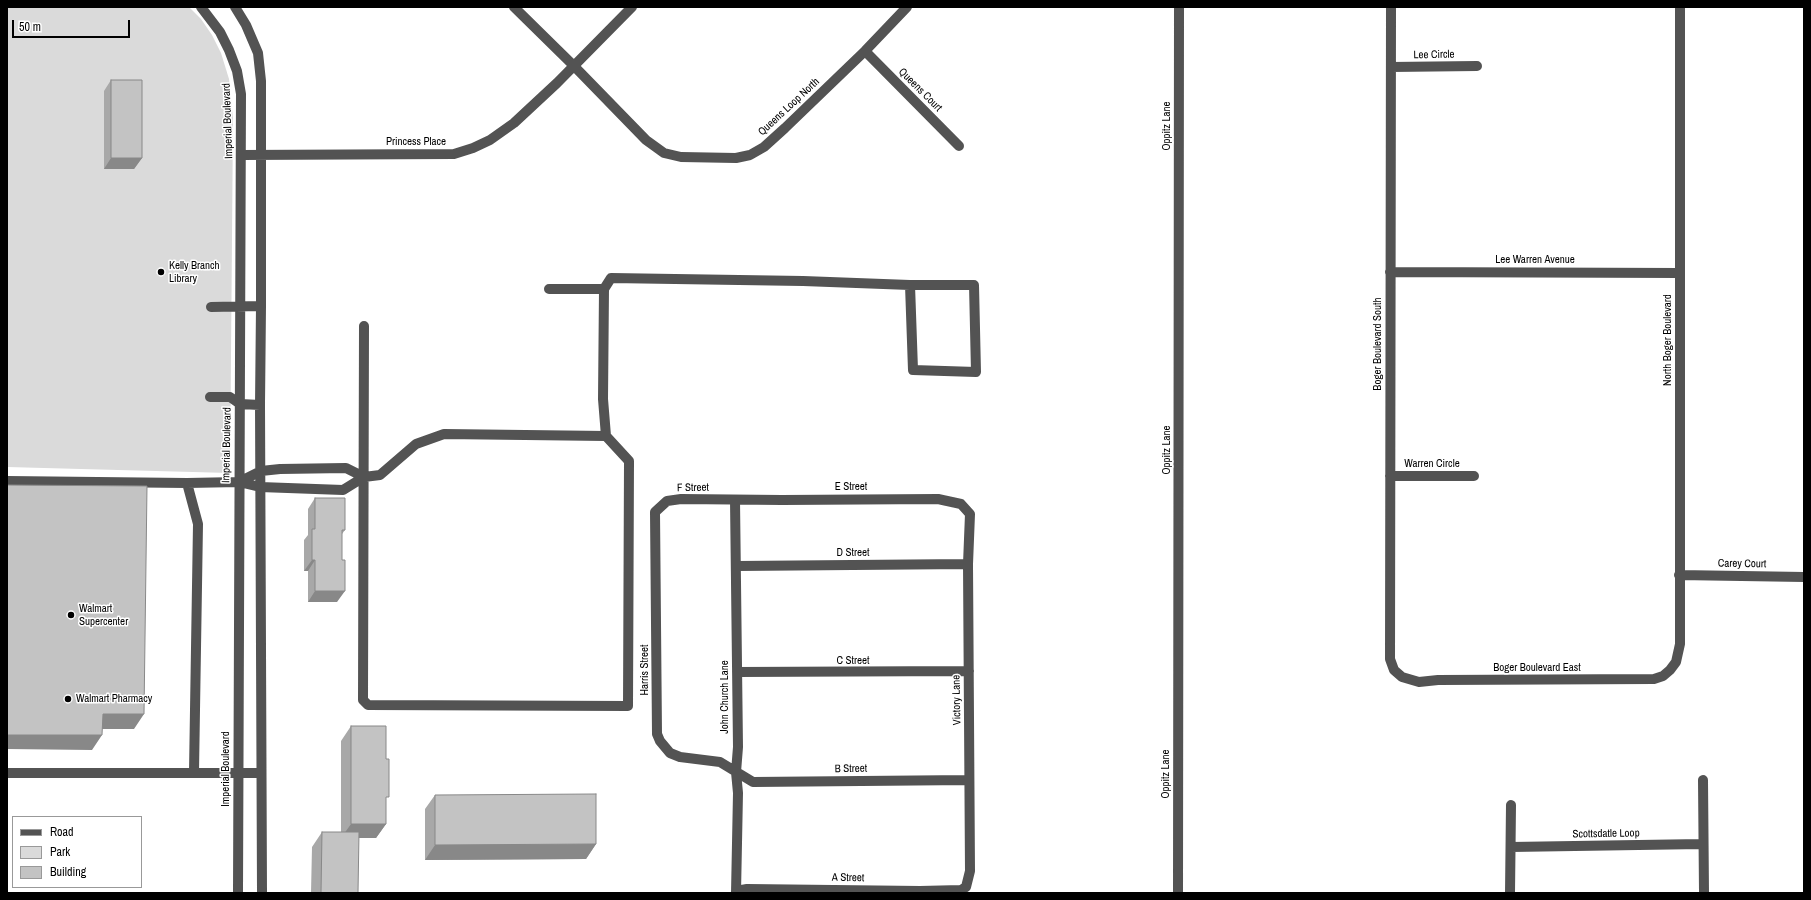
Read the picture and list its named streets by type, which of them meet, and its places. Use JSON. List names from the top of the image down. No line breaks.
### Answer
{"streets":{"street":["Lee Circle","Queens Court","Queens Loop North","Imperial Boulevard","Oppitz Lane","Princess Place","Lee Warren Avenue","North Boger Boulevard","Boger Boulevard South","Warren Circle","E Street","F Street","D Street","Carey Court","C Street","Boger Boulevard East","Harris Street","John Church Lane","Victory Lane","B Street","Scottsdatle Loop","A Street"]},"crossings":[["Lee Circle","Boger Boulevard South"],["Queens Court","Queens Loop North"],["Queens Loop North","Princess Place"],["Imperial Boulevard","Princess Place"],["Lee Warren Avenue","North Boger Boulevard"],["Lee Warren Avenue","Boger Boulevard South"],["North Boger Boulevard","Carey Court"],["North Boger Boulevard","Boger Boulevard East"],["Boger Boulevard South","Warren Circle"],["Boger Boulevard South","Boger Boulevard East"],["E Street","F Street"],["E Street","John Church Lane"],["E Street","Victory Lane"],["F Street","Harris Street"],["F Street","John Church Lane"],["D Street","John Church Lane"],["D Street","Victory Lane"],["C Street","John Church Lane"],["C Street","Victory Lane"],["Harris Street","John Church Lane"],["Harris Street","B Street"],["John Church Lane","B Street"],["John Church Lane","A Street"],["Victory Lane","B Street"],["Victory Lane","A Street"]],"places":["Kelly Branch Library","Walmart Supercenter","Walmart Pharmacy"],"legend":["Road","Park","Building"],"scale_bar":"50 m"}
